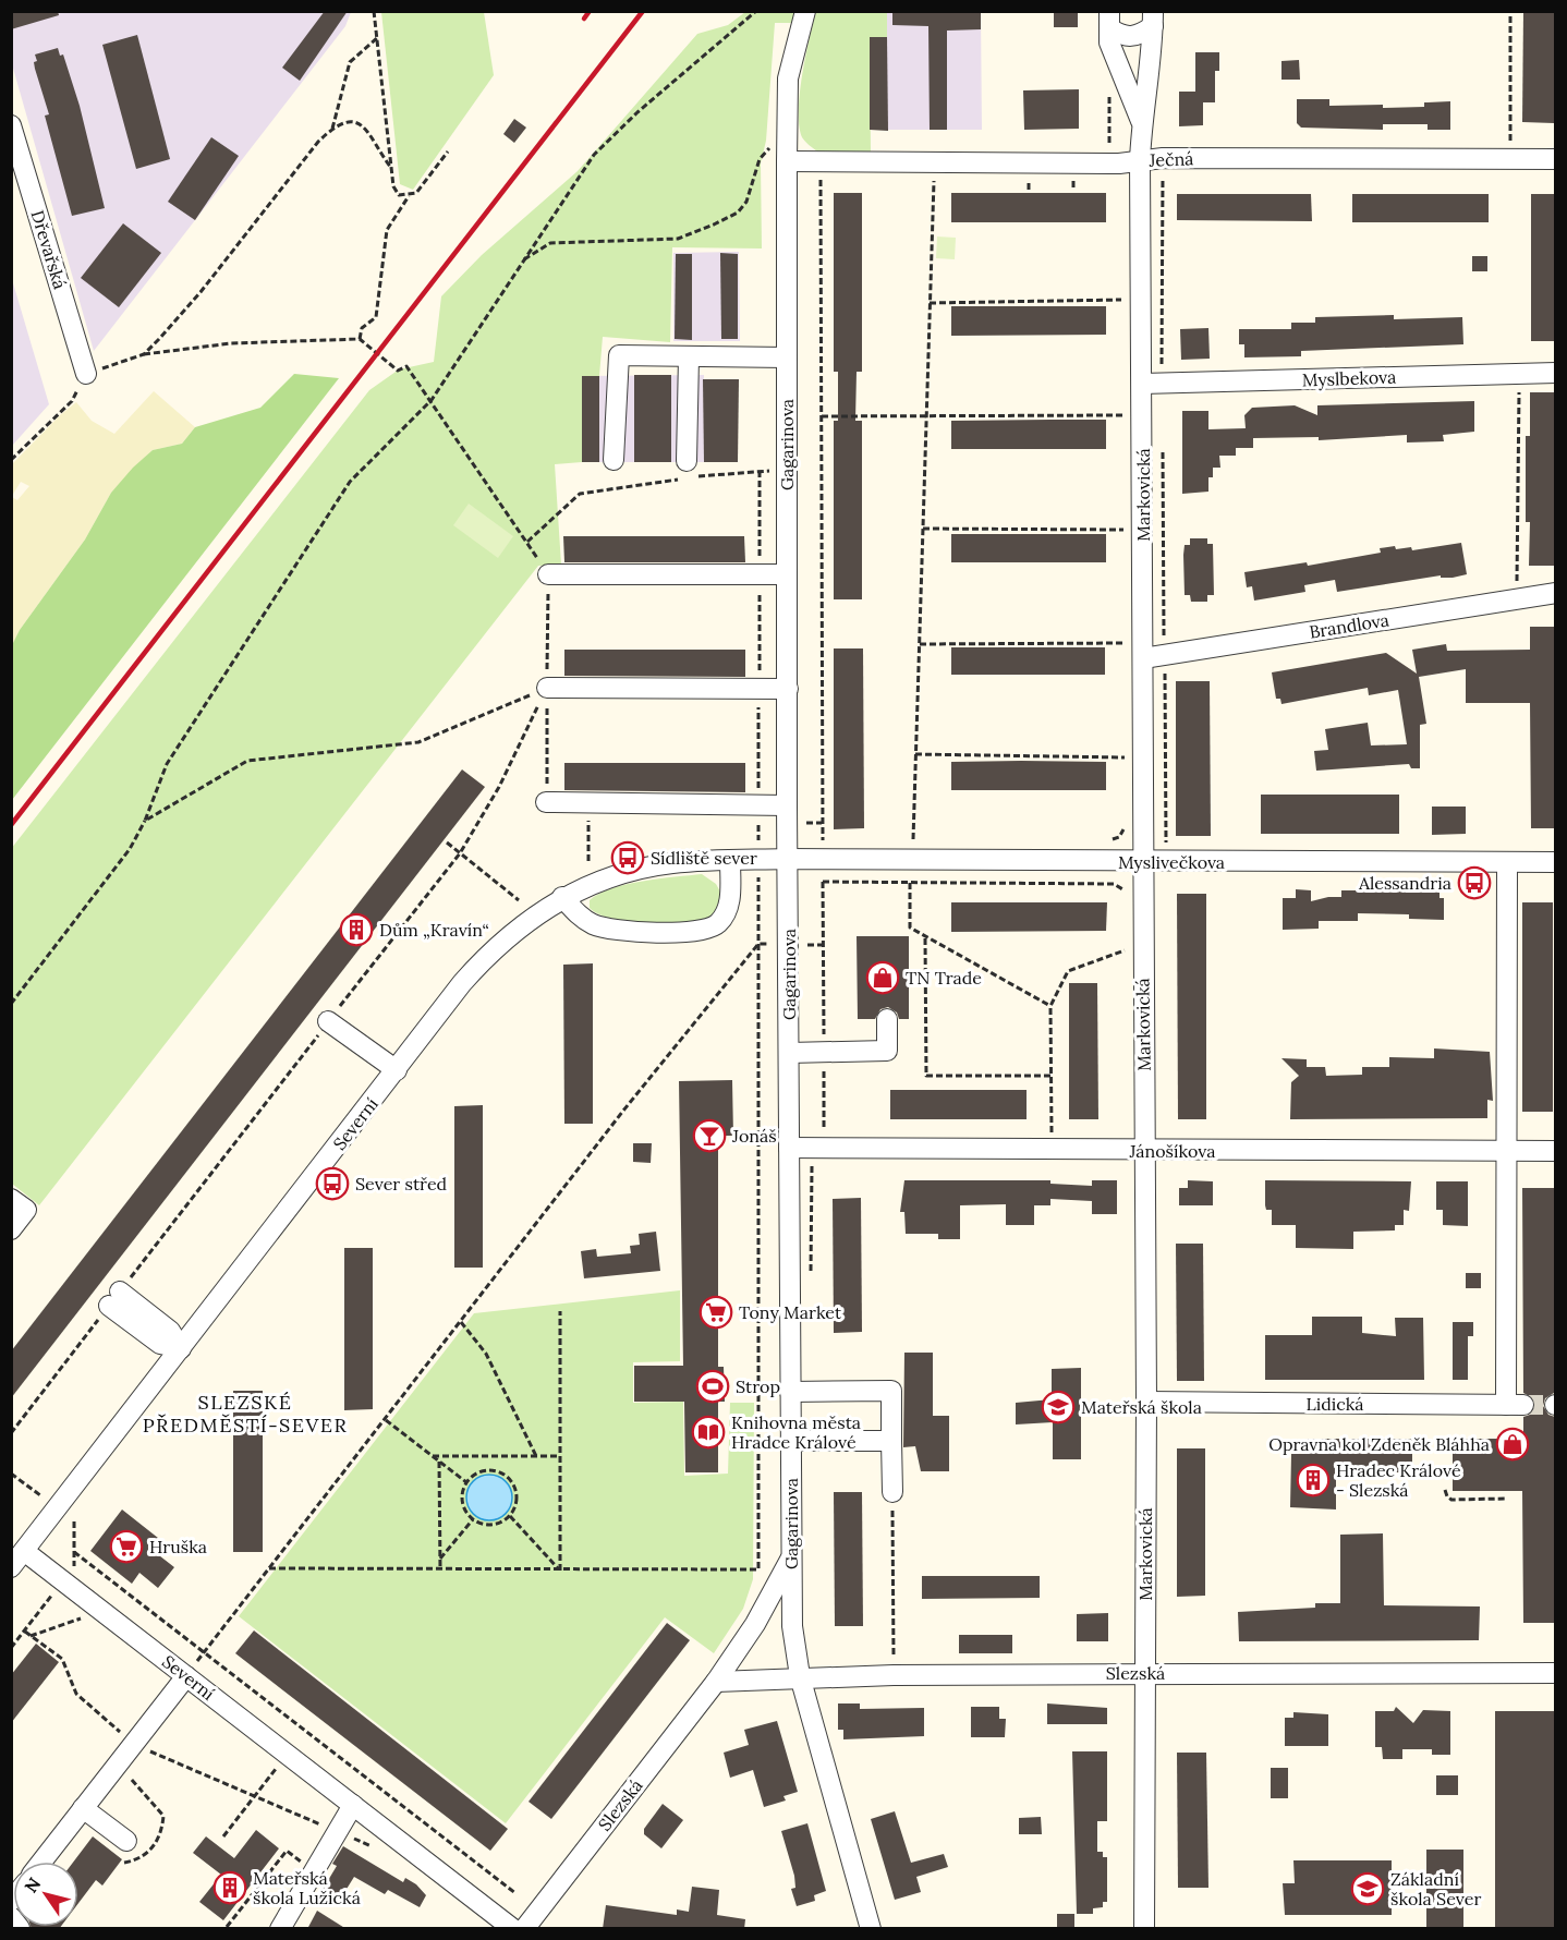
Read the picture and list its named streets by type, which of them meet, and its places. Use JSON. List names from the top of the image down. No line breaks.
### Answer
{"streets":{"street":["Ječná","Dřevařská","Myslbekova","Gagarinova","Markovická","Brandlova","Myslivečkova","Severní","Jánošíkova","Lidická","Slezská"]},"crossings":[["Ječná","Gagarinova"],["Ječná","Markovická"],["Myslbekova","Markovická"],["Gagarinova","Myslivečkova"],["Gagarinova","Severní"],["Gagarinova","Jánošíkova"],["Gagarinova","Slezská"],["Markovická","Brandlova"],["Markovická","Myslivečkova"],["Markovická","Jánošíkova"],["Markovická","Lidická"],["Markovická","Slezská"],["Myslivečkova","Severní"],["Jánošíkova","Lidická"]],"districts":["SLEZSKÉ PŘEDMĚSTÍ-SEVER"],"places":{"bus stop":["Sídliště sever","Alessandria","Sever střed"],"building":["Dům „Kravín“","Hradec Králové - Slezská","Mateřská škola Lužická"],"shop":["TN Trade","Opravna kol Zdeněk Bláhha"],"bar":["Jonáš"],"supermarket":["Tony Market","Hruška"],"sports":["Strop"],"school or university":["Mateřská škola","Základní škola Sever"],"library":["Knihovna města Hradce Králové"]},"north":"top left"}
